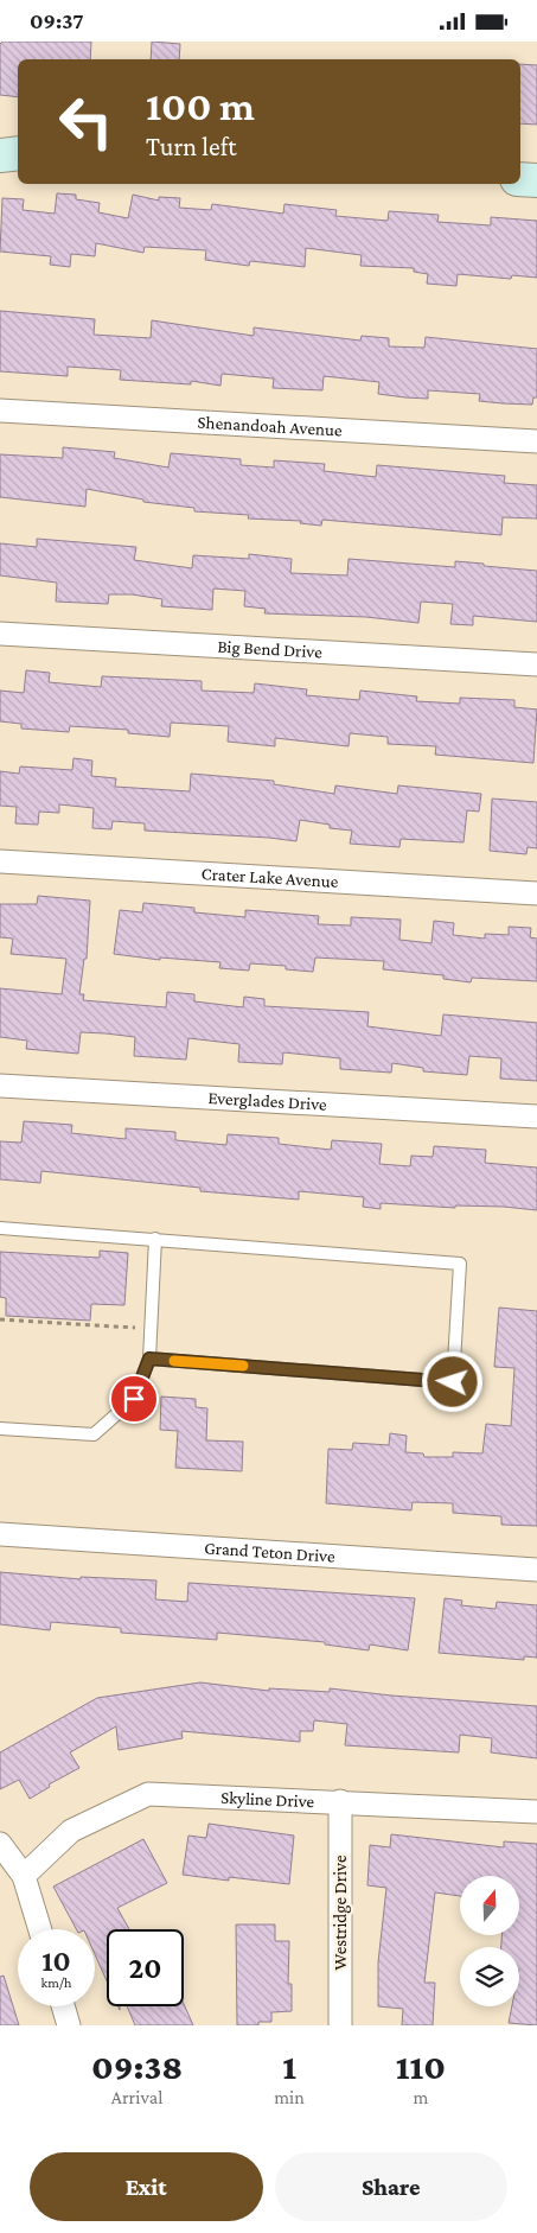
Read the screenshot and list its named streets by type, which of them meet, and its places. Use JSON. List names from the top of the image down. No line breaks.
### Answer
{"streets":{"street":["Shenandoah Avenue","Big Bend Drive","Crater Lake Avenue","Everglades Drive","Grand Teton Drive","Skyline Drive","Westridge Drive"]},"crossings":[["Skyline Drive","Westridge Drive"]],"north":"top","page":{"status":"09:37","turn":["100 m","Turn left"],"speed":"10 km/h","limit":"20","eta":["09:38","Arrival","1","min","110","m"],"buttons":["Exit","Share"]}}
